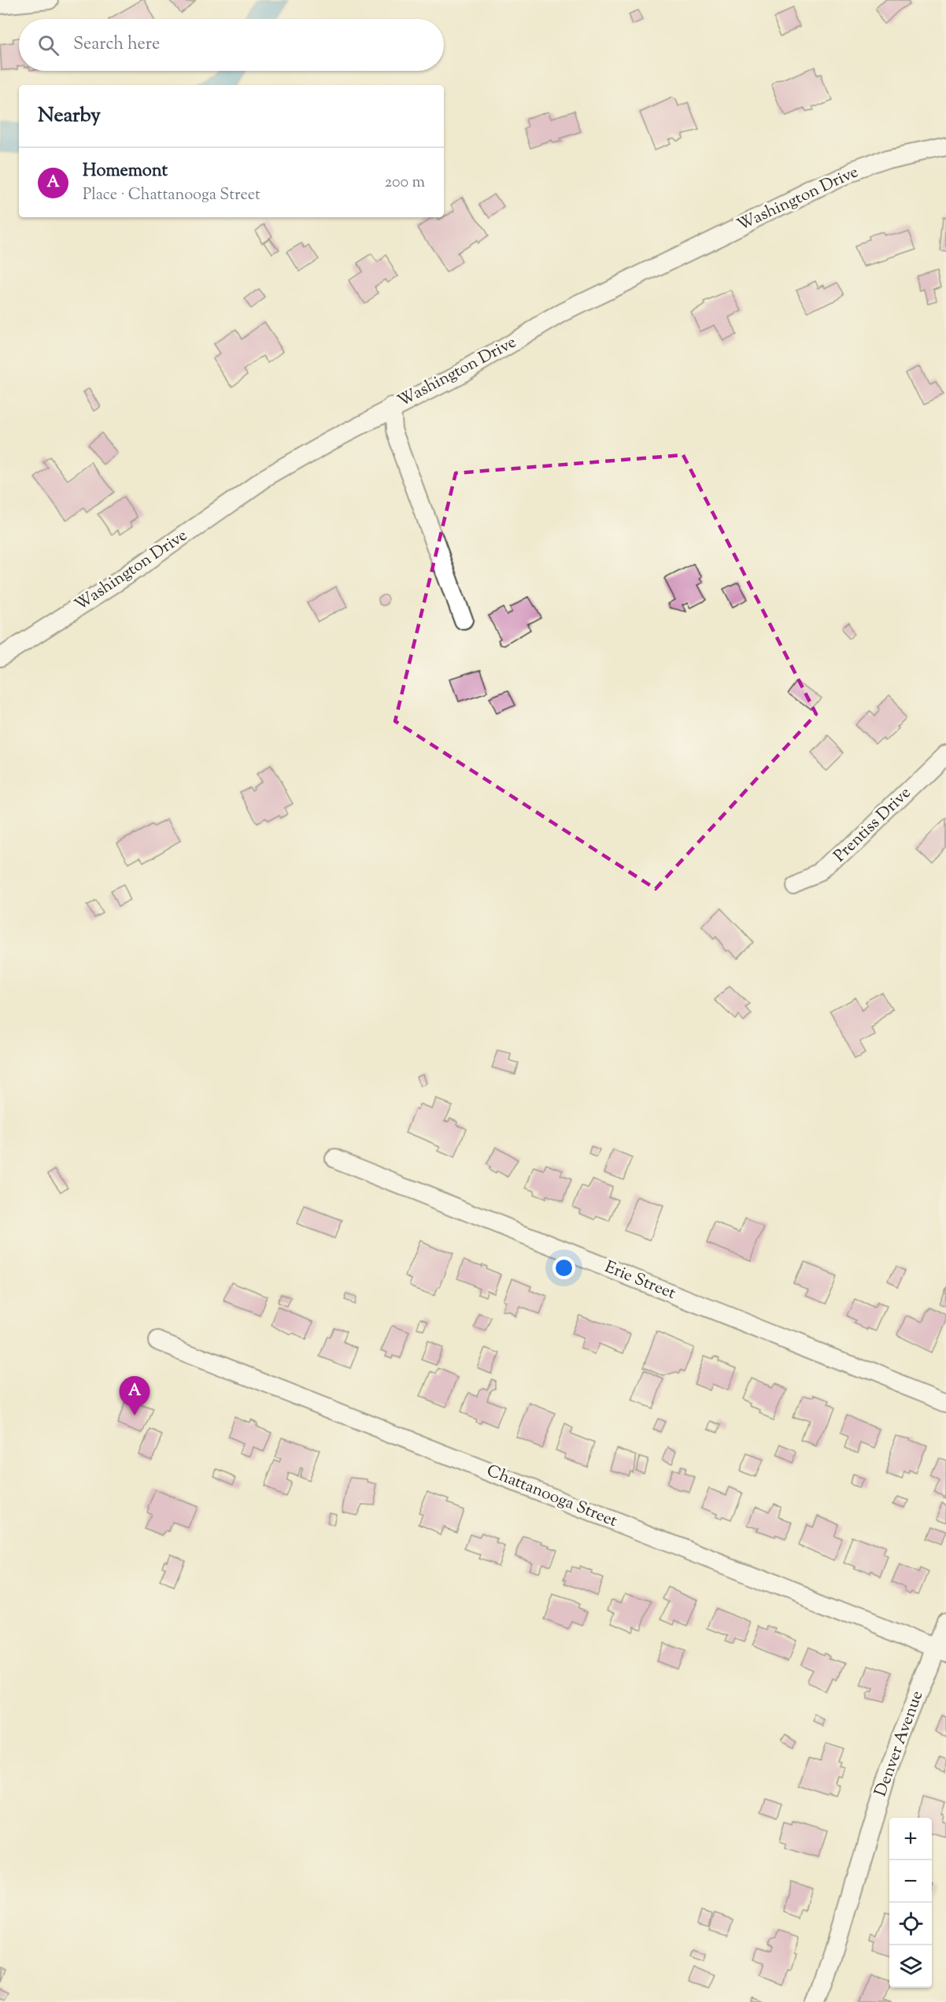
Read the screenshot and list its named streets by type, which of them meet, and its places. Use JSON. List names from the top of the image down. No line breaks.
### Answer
{"streets":{"street":["Washington Drive","Prentiss Drive","Erie Street","Chattanooga Street","Denver Avenue"]},"crossings":[["Chattanooga Street","Denver Avenue"]],"page":{"search":"Search here","heading":"Nearby","list":[{"mark":"A","name":"Homemont","note":"Place · Chattanooga Street","value":"200 m"}],"pins":"A","map_buttons":["+","−"]}}
